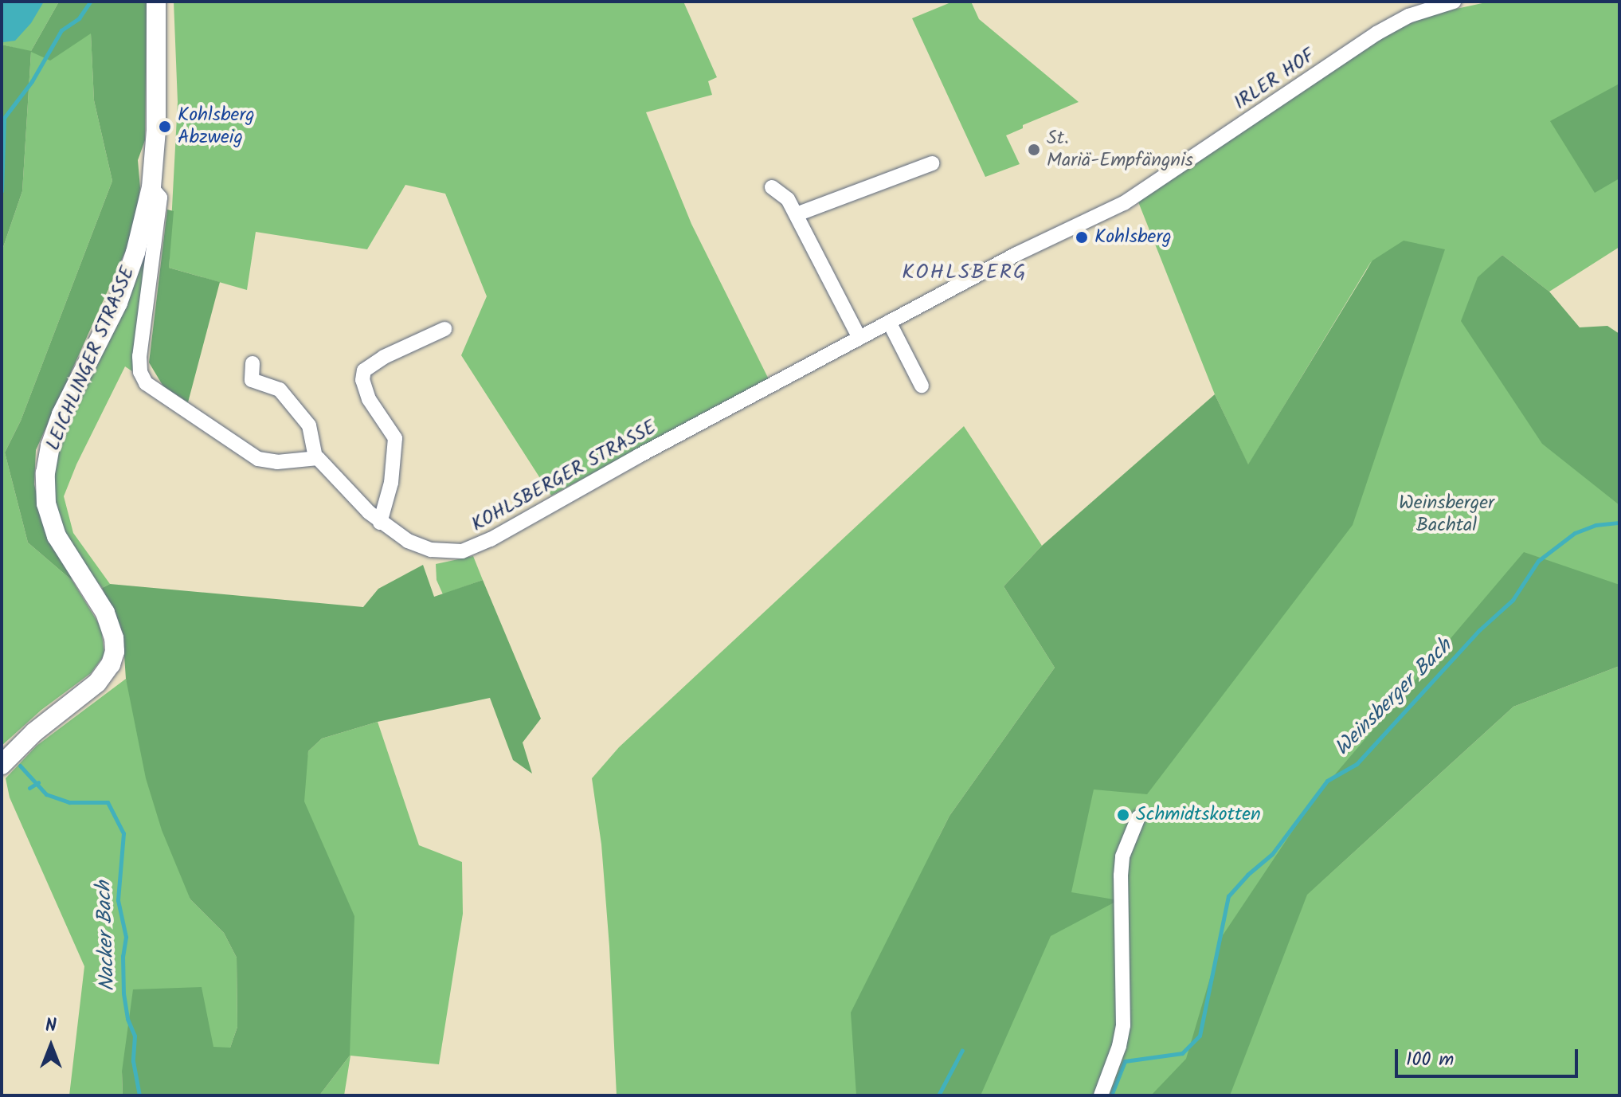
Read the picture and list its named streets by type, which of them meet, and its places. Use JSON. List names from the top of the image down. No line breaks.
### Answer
{"streets":{"main road":["LEICHLINGER STRASSE"],"street":["IRLER HOF","KOHLSBERGER STRASSE"]},"crossings":[["IRLER HOF","KOHLSBERGER STRASSE"]],"districts":["KOHLSBERG"],"water":["Weinsberger Bach","Nacker Bach"],"parks":["Weinsberger Bachtal"],"places":["Kohlsberg Abzweig","St. Mariä-Empfängnis","Kohlsberg","Schmidtskotten"],"scale_bar":"100 m","north":"top"}
